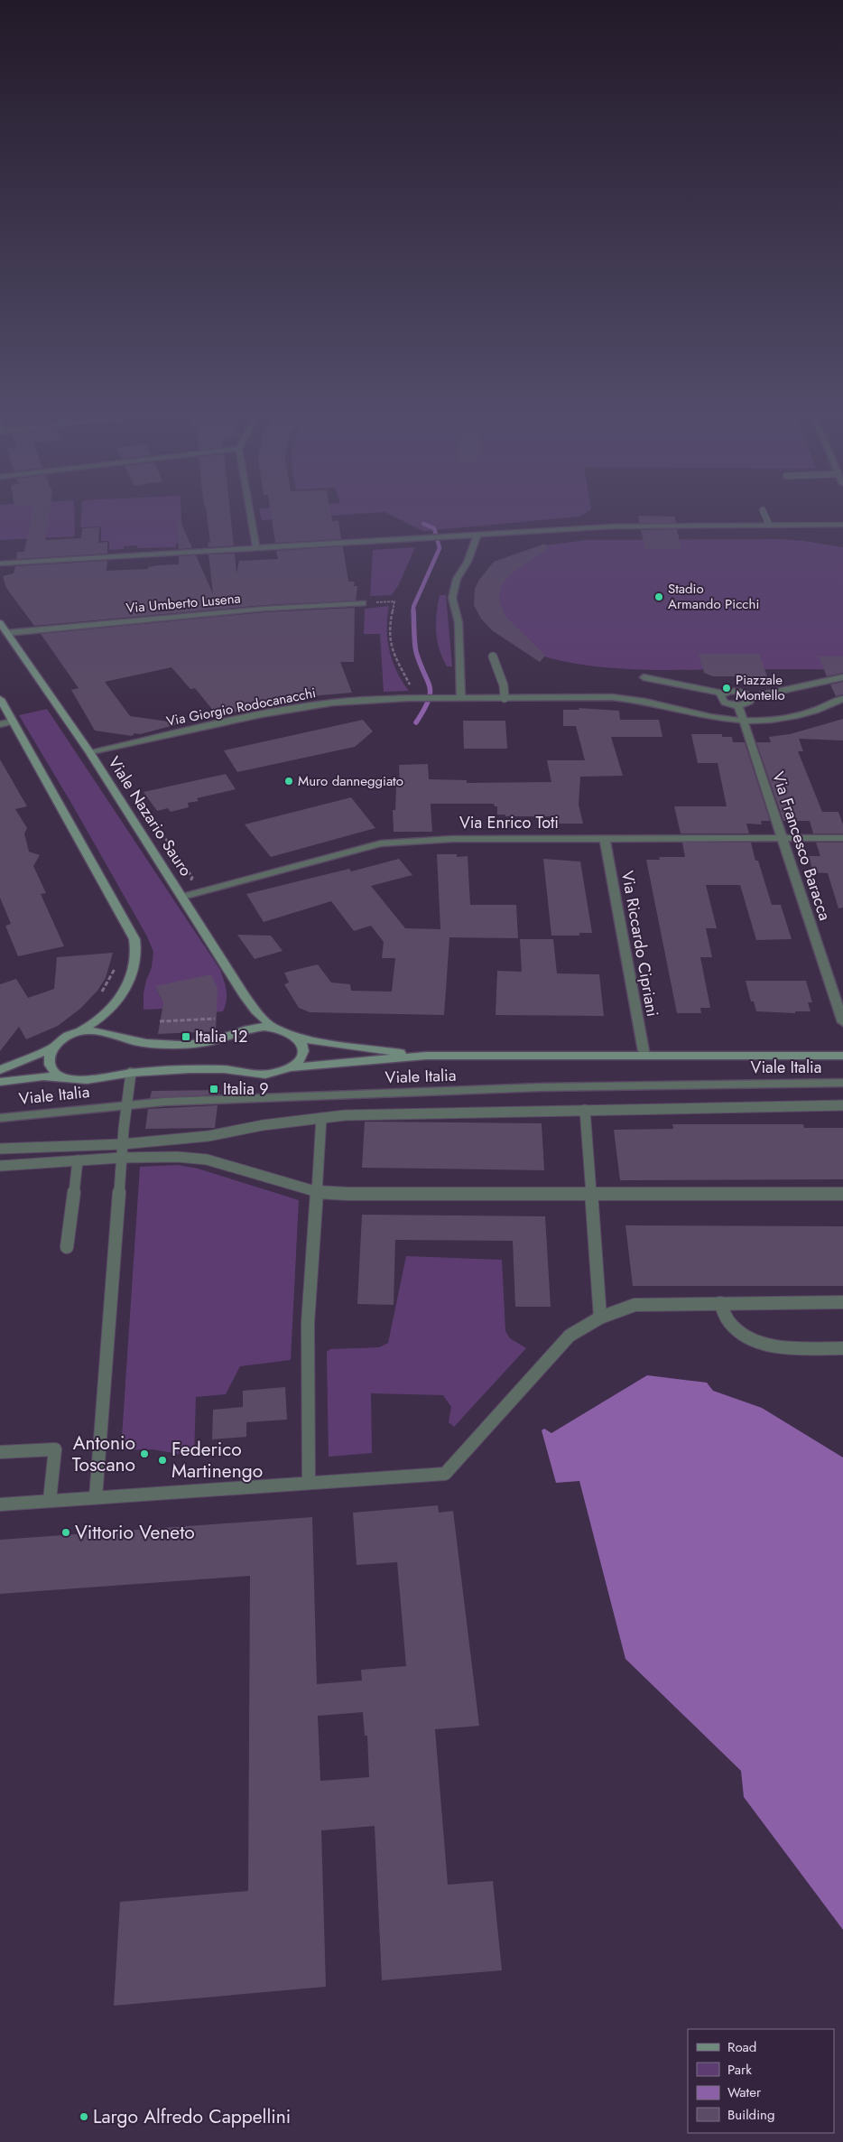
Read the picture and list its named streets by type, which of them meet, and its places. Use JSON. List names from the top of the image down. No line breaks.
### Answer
{"streets":{"main road":["Viale Nazario Sauro","Viale Italia"],"street":["Via Umberto Lusena","Via Giorgio Rodocanacchi","Via Enrico Toti","Via Francesco Baracca","Via Riccardo Cipriani"]},"crossings":[["Via Umberto Lusena","Viale Nazario Sauro"],["Via Giorgio Rodocanacchi","Viale Nazario Sauro"],["Viale Nazario Sauro","Via Enrico Toti"],["Viale Nazario Sauro","Viale Italia"],["Via Enrico Toti","Via Francesco Baracca"],["Via Enrico Toti","Via Riccardo Cipriani"],["Via Riccardo Cipriani","Viale Italia"]],"places":{"other":["Stadio Armando Picchi","Piazzale Montello","Muro danneggiato","Antonio Toscano","Federico Martinengo","Vittorio Veneto","Largo Alfredo Cappellini"],"transit":["Italia 12","Italia 9"]},"legend":["Road","Park","Water","Building"]}
